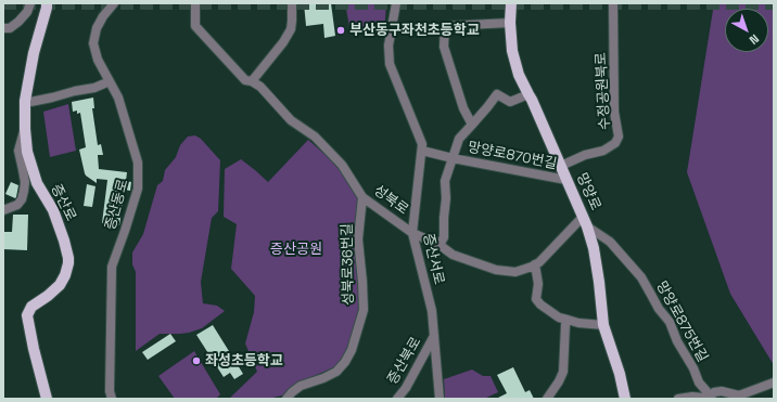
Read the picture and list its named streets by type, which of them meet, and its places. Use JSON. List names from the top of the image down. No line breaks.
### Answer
{"streets":{"main road":["망양로","증산로"],"street":["수정공원북로","망양로870번길","성북로","증산동로","증산서로","성북로36번길","망양로875번길","증산북로"]},"crossings":[["수정공원북로","망양로"],["망양로870번길","망양로"],["망양로870번길","증산서로"],["망양로","성북로"],["망양로","망양로875번길"],["성북로","증산서로"],["성북로","성북로36번길"],["성북로","망양로875번길"],["증산서로","증산북로"]],"parks":["증산공원"],"places":["부산동구좌천초등학교","좌성초등학교"],"north":"bottom right"}
